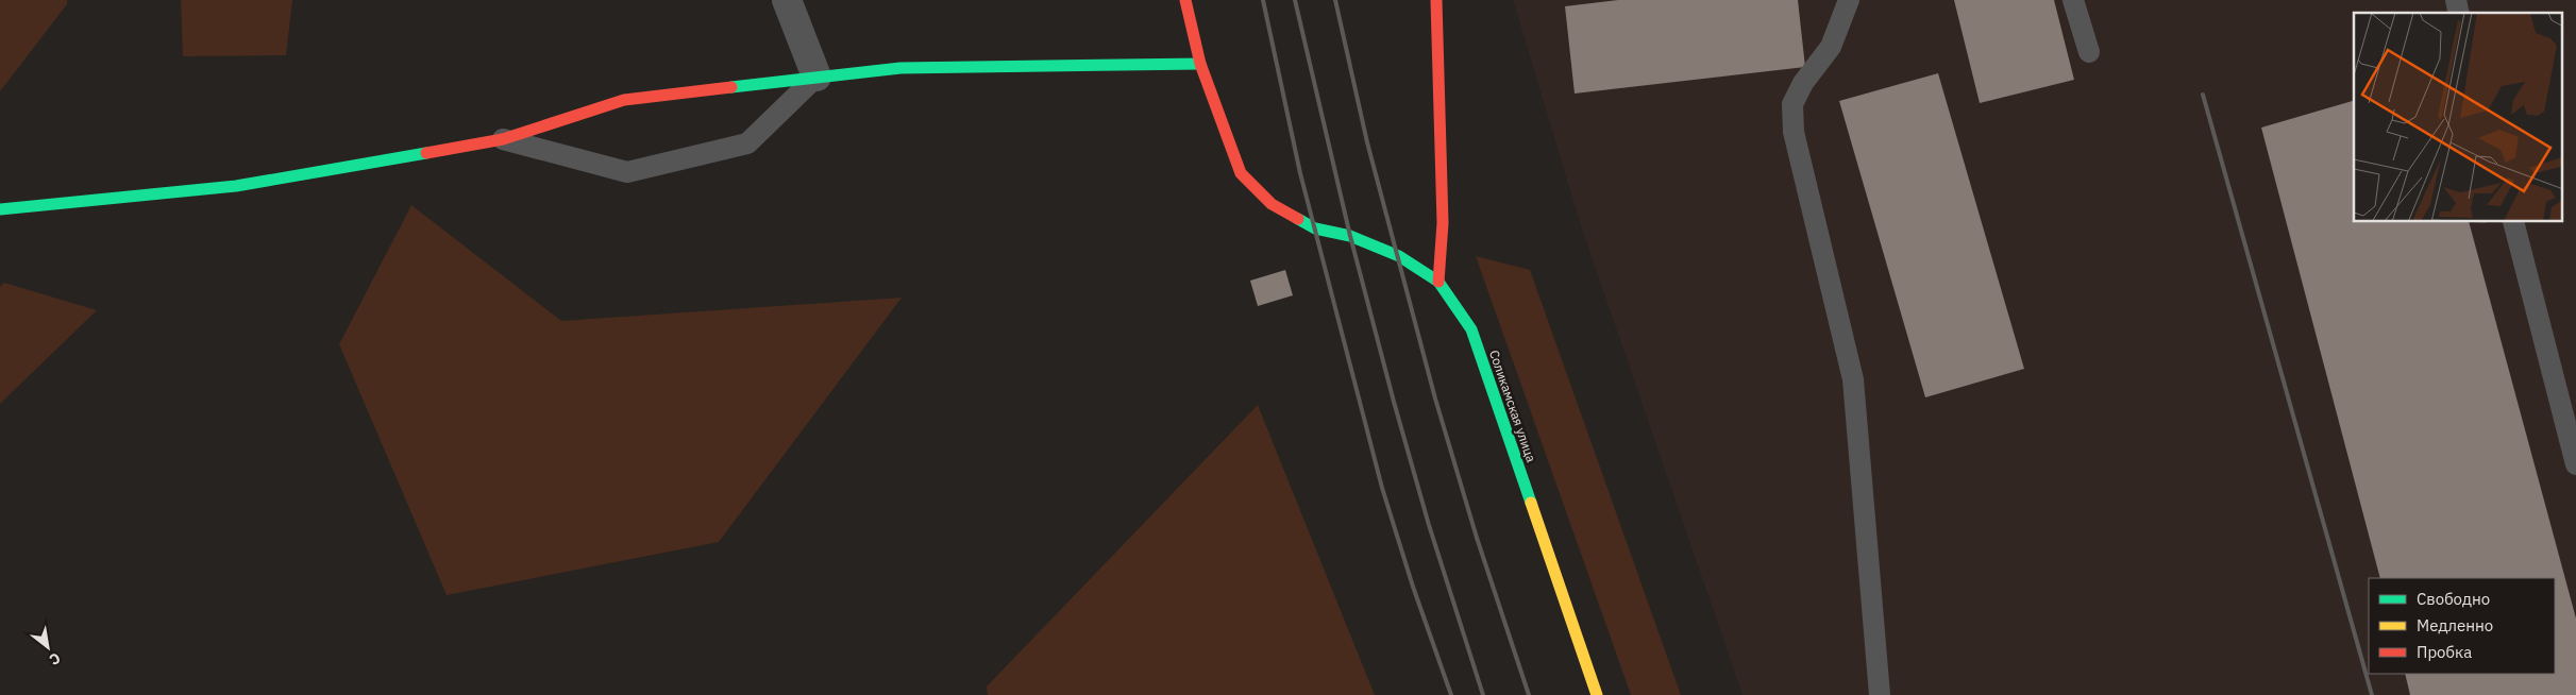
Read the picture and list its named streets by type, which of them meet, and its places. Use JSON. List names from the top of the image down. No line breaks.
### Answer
{"streets":{"street":["Соликамская улица"]},"legend":["Свободно","Медленно","Пробка"],"north":"bottom right"}
